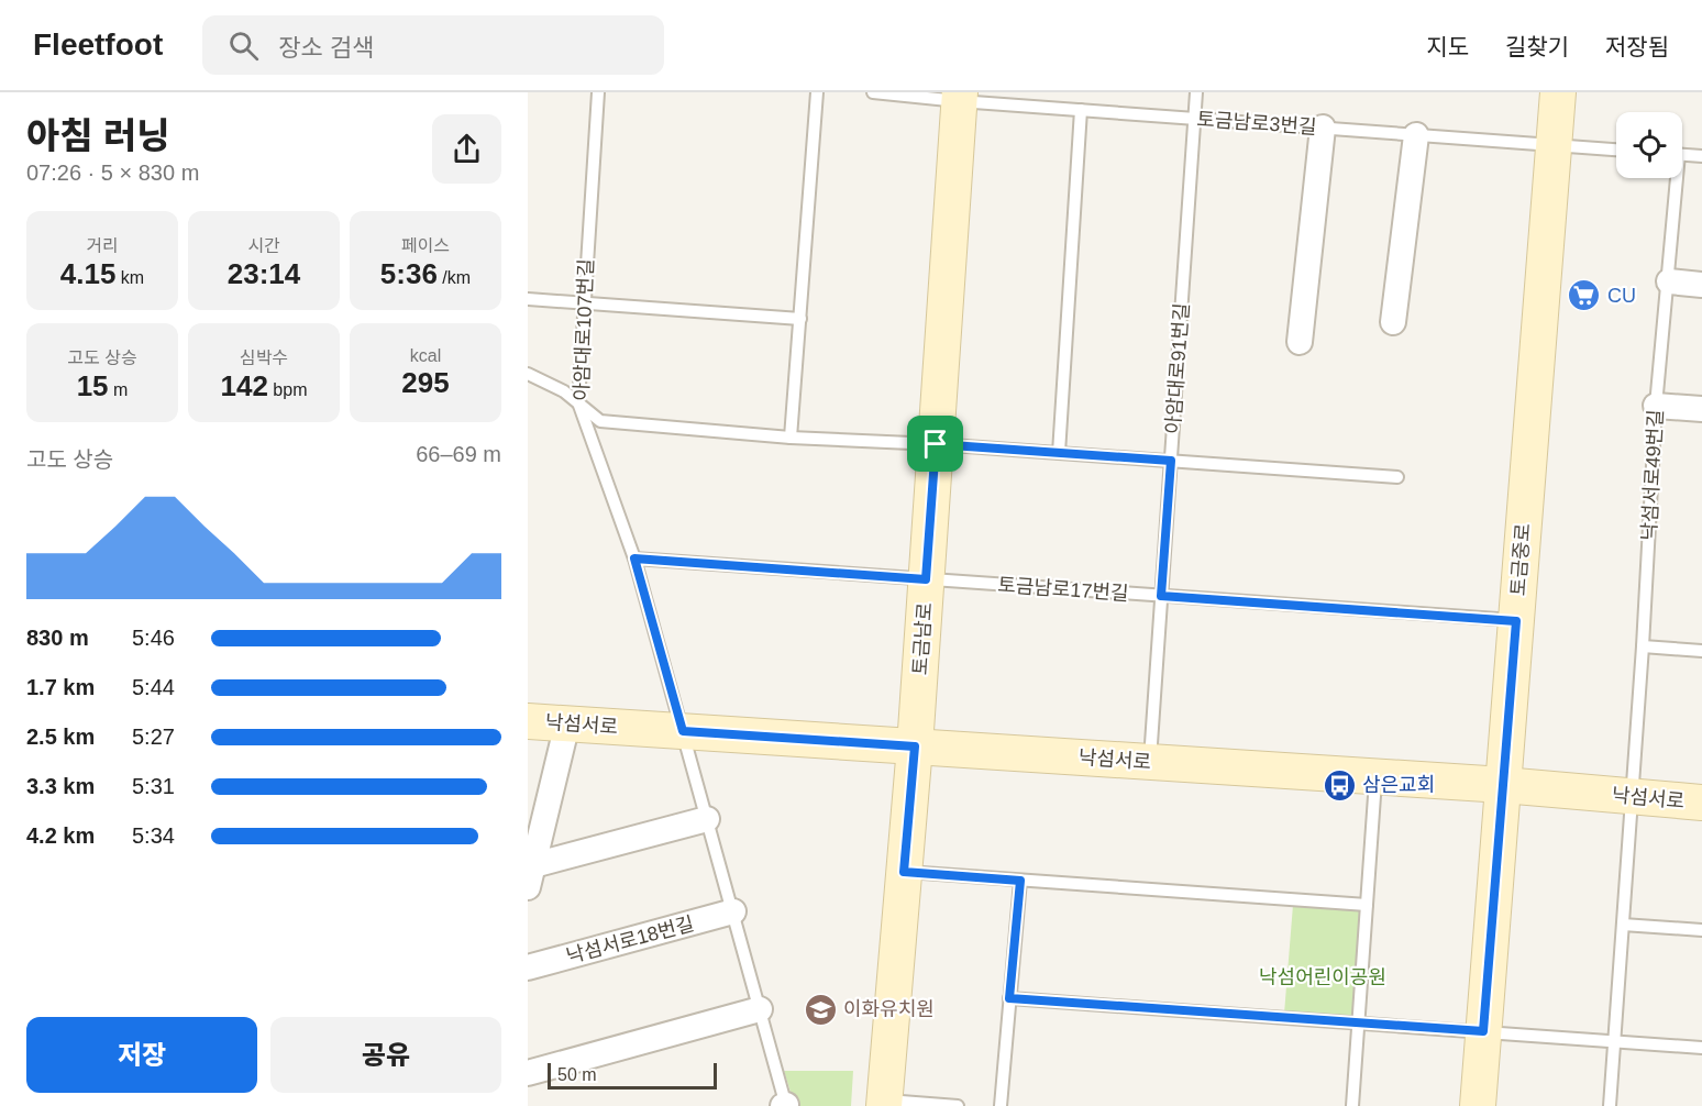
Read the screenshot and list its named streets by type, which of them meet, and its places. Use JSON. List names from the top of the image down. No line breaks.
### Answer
{"streets":{"street":["토금중로","토금남로","낙섬서로","낙섬서로18번길"],"lane":["토금남로3번길","아암대로107번길","아암대로91번길","낙섬서로49번길","토금남로17번길"]},"crossings":[["토금남로3번길","아암대로91번길"],["토금남로3번길","토금중로"],["토금남로3번길","토금남로"],["아암대로107번길","낙섬서로"],["아암대로107번길","낙섬서로18번길"],["아암대로91번길","토금남로17번길"],["아암대로91번길","낙섬서로"],["낙섬서로49번길","낙섬서로"],["토금중로","토금남로17번길"],["토금중로","낙섬서로"],["토금남로17번길","토금남로"],["토금남로","낙섬서로"]],"parks":["낙섬어린이공원"],"places":{"supermarket":["CU"],"bus stop":["삼은교회"],"school or university":["이화유치원"]},"scale_bar":"50 m","page":{"header":"Fleetfoot","search":"장소 검색","nav":["지도","길찾기","저장됨"],"heading":["아침 러닝","07:26 · 5 × 830 m"],"stats":[["거리","4.15 km"],["시간","23:14"],["페이스","5:36 /km"],["고도 상승","15 m"],["심박수","142 bpm"],["kcal","295"]],"chart":["고도 상승","66–69 m"],"list":[{"name":"830 m","note":"5:46"},{"name":"1.7 km","note":"5:44"},{"name":"2.5 km","note":"5:27"},{"name":"3.3 km","note":"5:31"},{"name":"4.2 km","note":"5:34"}],"buttons":["저장","공유"],"scale":"50 m"}}
